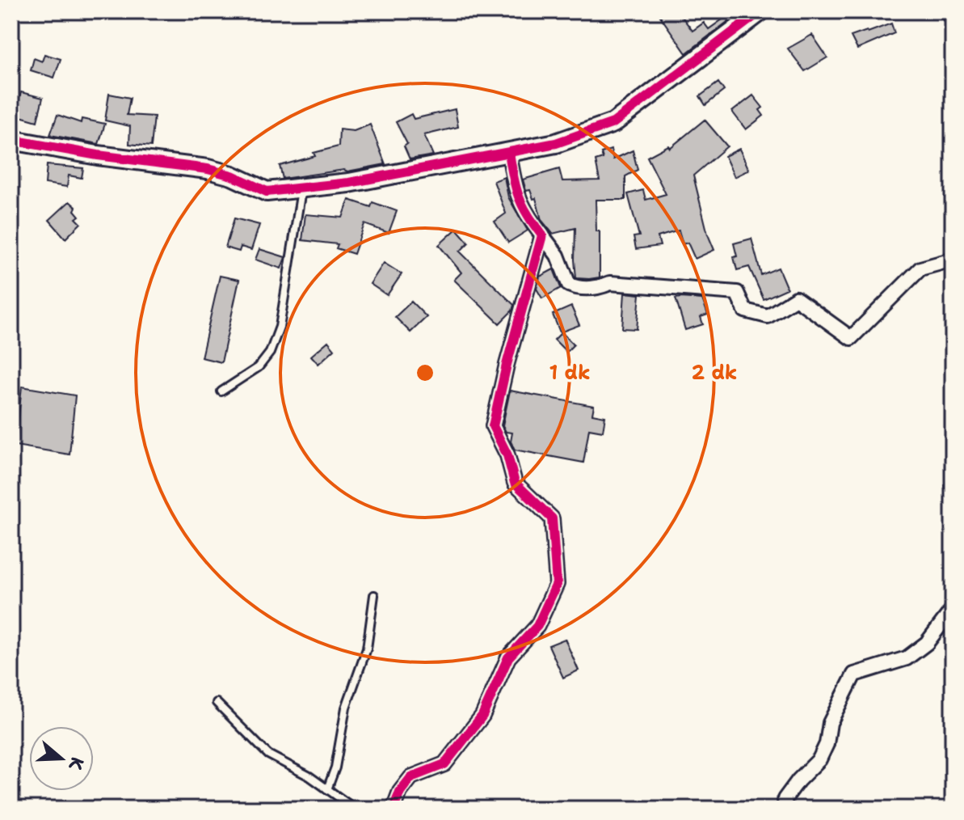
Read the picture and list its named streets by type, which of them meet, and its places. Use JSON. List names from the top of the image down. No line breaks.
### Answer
{"north":"right","rings":["1 dk","2 dk"]}
